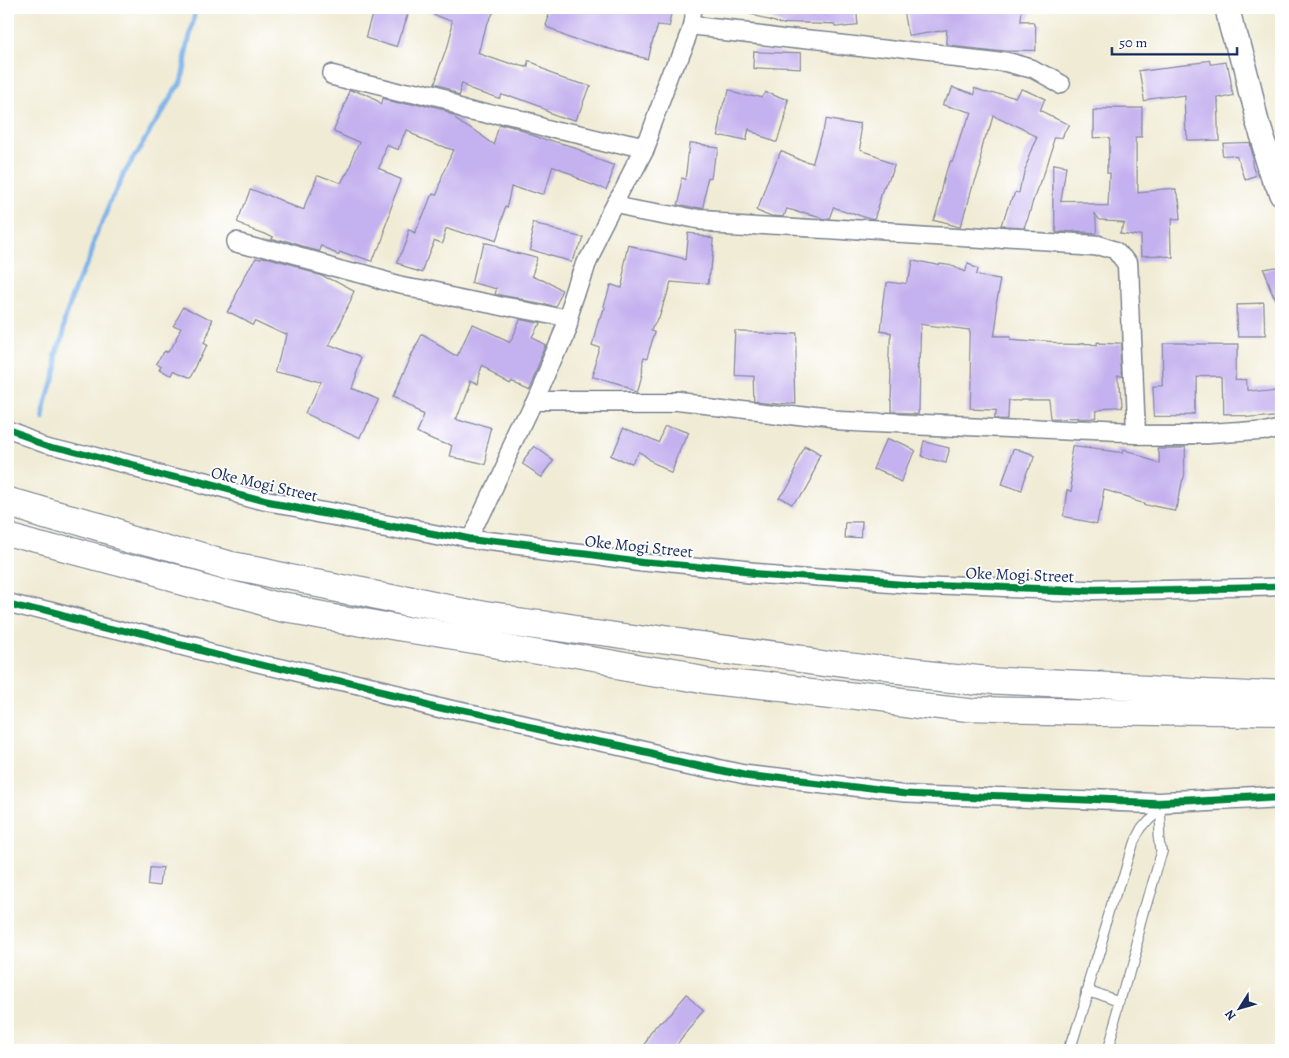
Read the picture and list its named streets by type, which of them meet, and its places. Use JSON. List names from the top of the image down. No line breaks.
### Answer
{"streets":{"street":["Oke Mogi Street"]},"scale_bar":"50 m","north":"bottom left"}
